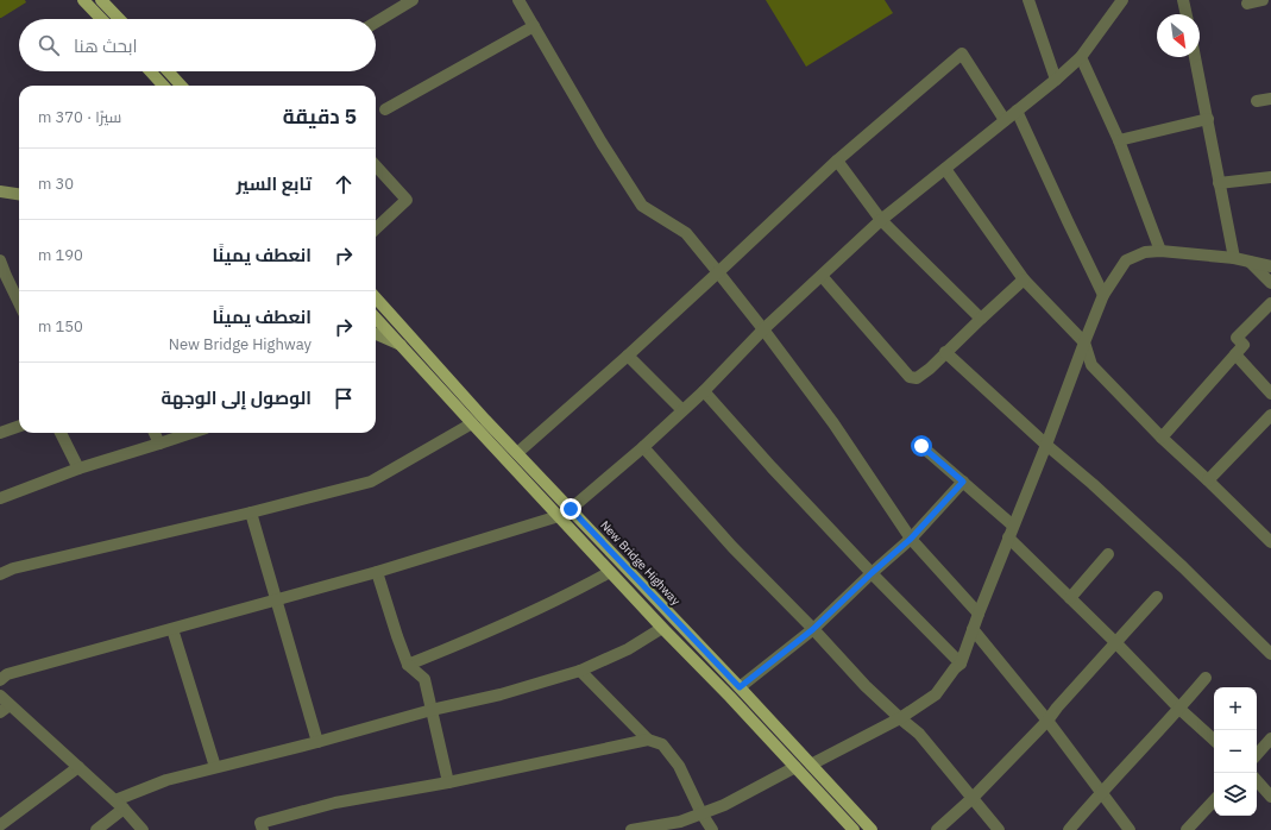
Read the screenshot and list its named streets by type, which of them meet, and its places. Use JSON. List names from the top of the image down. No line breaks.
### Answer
{"streets":{"main road":["New Bridge Highway"]},"north":"bottom right","page":{"search":"ابحث هنا","heading":["5 دقيقة","سيرًا · 370 m"],"list":[["تابع السير","30 m"],["انعطف يمينًا","190 m"],["انعطف يمينًا","New Bridge Highway","150 m"],"الوصول إلى الوجهة"],"map_buttons":["+","−"]}}
